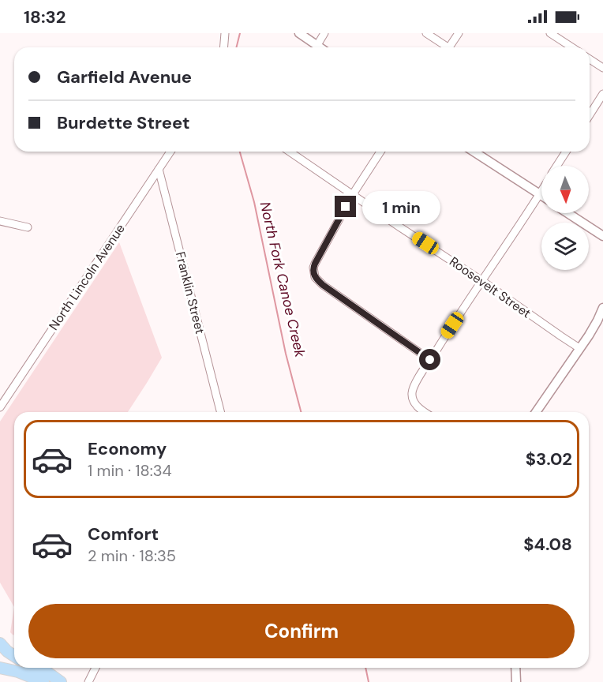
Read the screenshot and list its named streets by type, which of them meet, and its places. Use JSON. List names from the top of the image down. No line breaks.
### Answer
{"streets":{"street":["North Lincoln Avenue","Roosevelt Street","Franklin Street"]},"crossings":[["North Lincoln Avenue","Franklin Street"]],"water":["North Fork Canoe Creek"],"north":"bottom","page":{"status":"18:32","banner":["Garfield Avenue","Burdette Street"],"bubble":"1 min","list":[{"name":"Economy","note":"1 min · 18:34","value":"$3.02"},{"name":"Comfort","note":"2 min · 18:35","value":"$4.08"}],"buttons":"Confirm"}}
